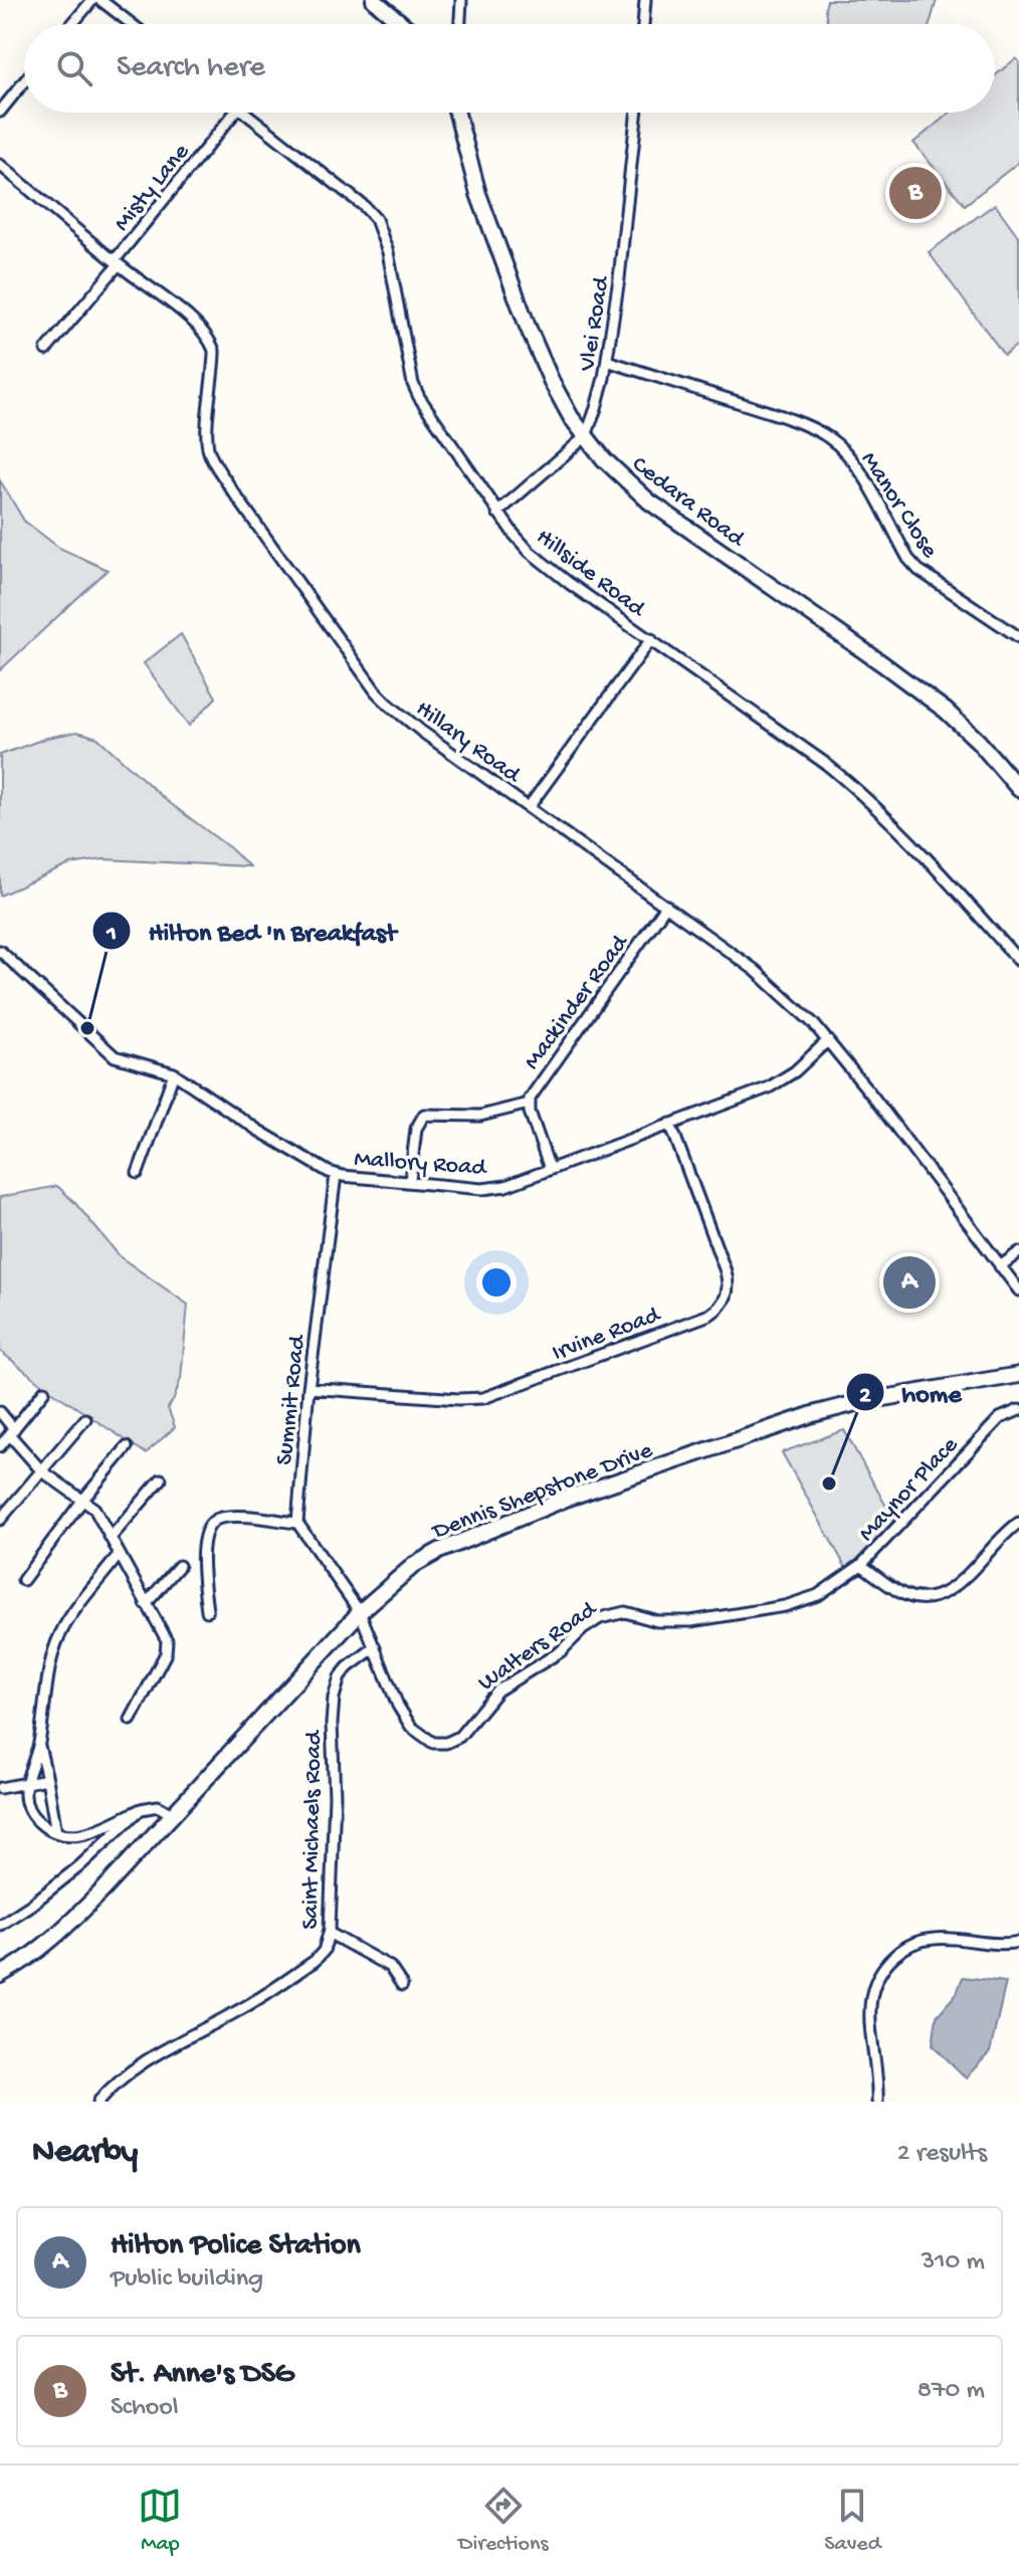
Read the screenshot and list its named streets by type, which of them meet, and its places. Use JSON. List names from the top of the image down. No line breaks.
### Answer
{"streets":{"street":["Misty Lane","Vlei Road","Cedara Road","Manor Close","Hillside Road","Hillary Road","Mackinder Road","Mallory Road","Irvine Road","Summit Road","Maynor Place","Dennis Shepstone Drive","Walters Road","Saint Michaels Road"]},"crossings":[["Misty Lane","Hillary Road"],["Vlei Road","Cedara Road"],["Vlei Road","Manor Close"],["Hillary Road","Mackinder Road"],["Hillary Road","Mallory Road"],["Mackinder Road","Mallory Road"],["Mallory Road","Irvine Road"],["Mallory Road","Summit Road"],["Irvine Road","Summit Road"],["Maynor Place","Walters Road"],["Dennis Shepstone Drive","Walters Road"],["Walters Road","Saint Michaels Road"]],"places":["Hilton Bed 'n Breakfast","home"],"page":{"search":"Search here","pins":["B","A"],"heading":["Nearby","2 results"],"list":[{"mark":"A","name":"Hilton Police Station","note":"Public building","value":"310 m"},{"mark":"B","name":"St. Anne's DSG","note":"School","value":"870 m"}],"nav":["Map","Directions","Saved"]}}
